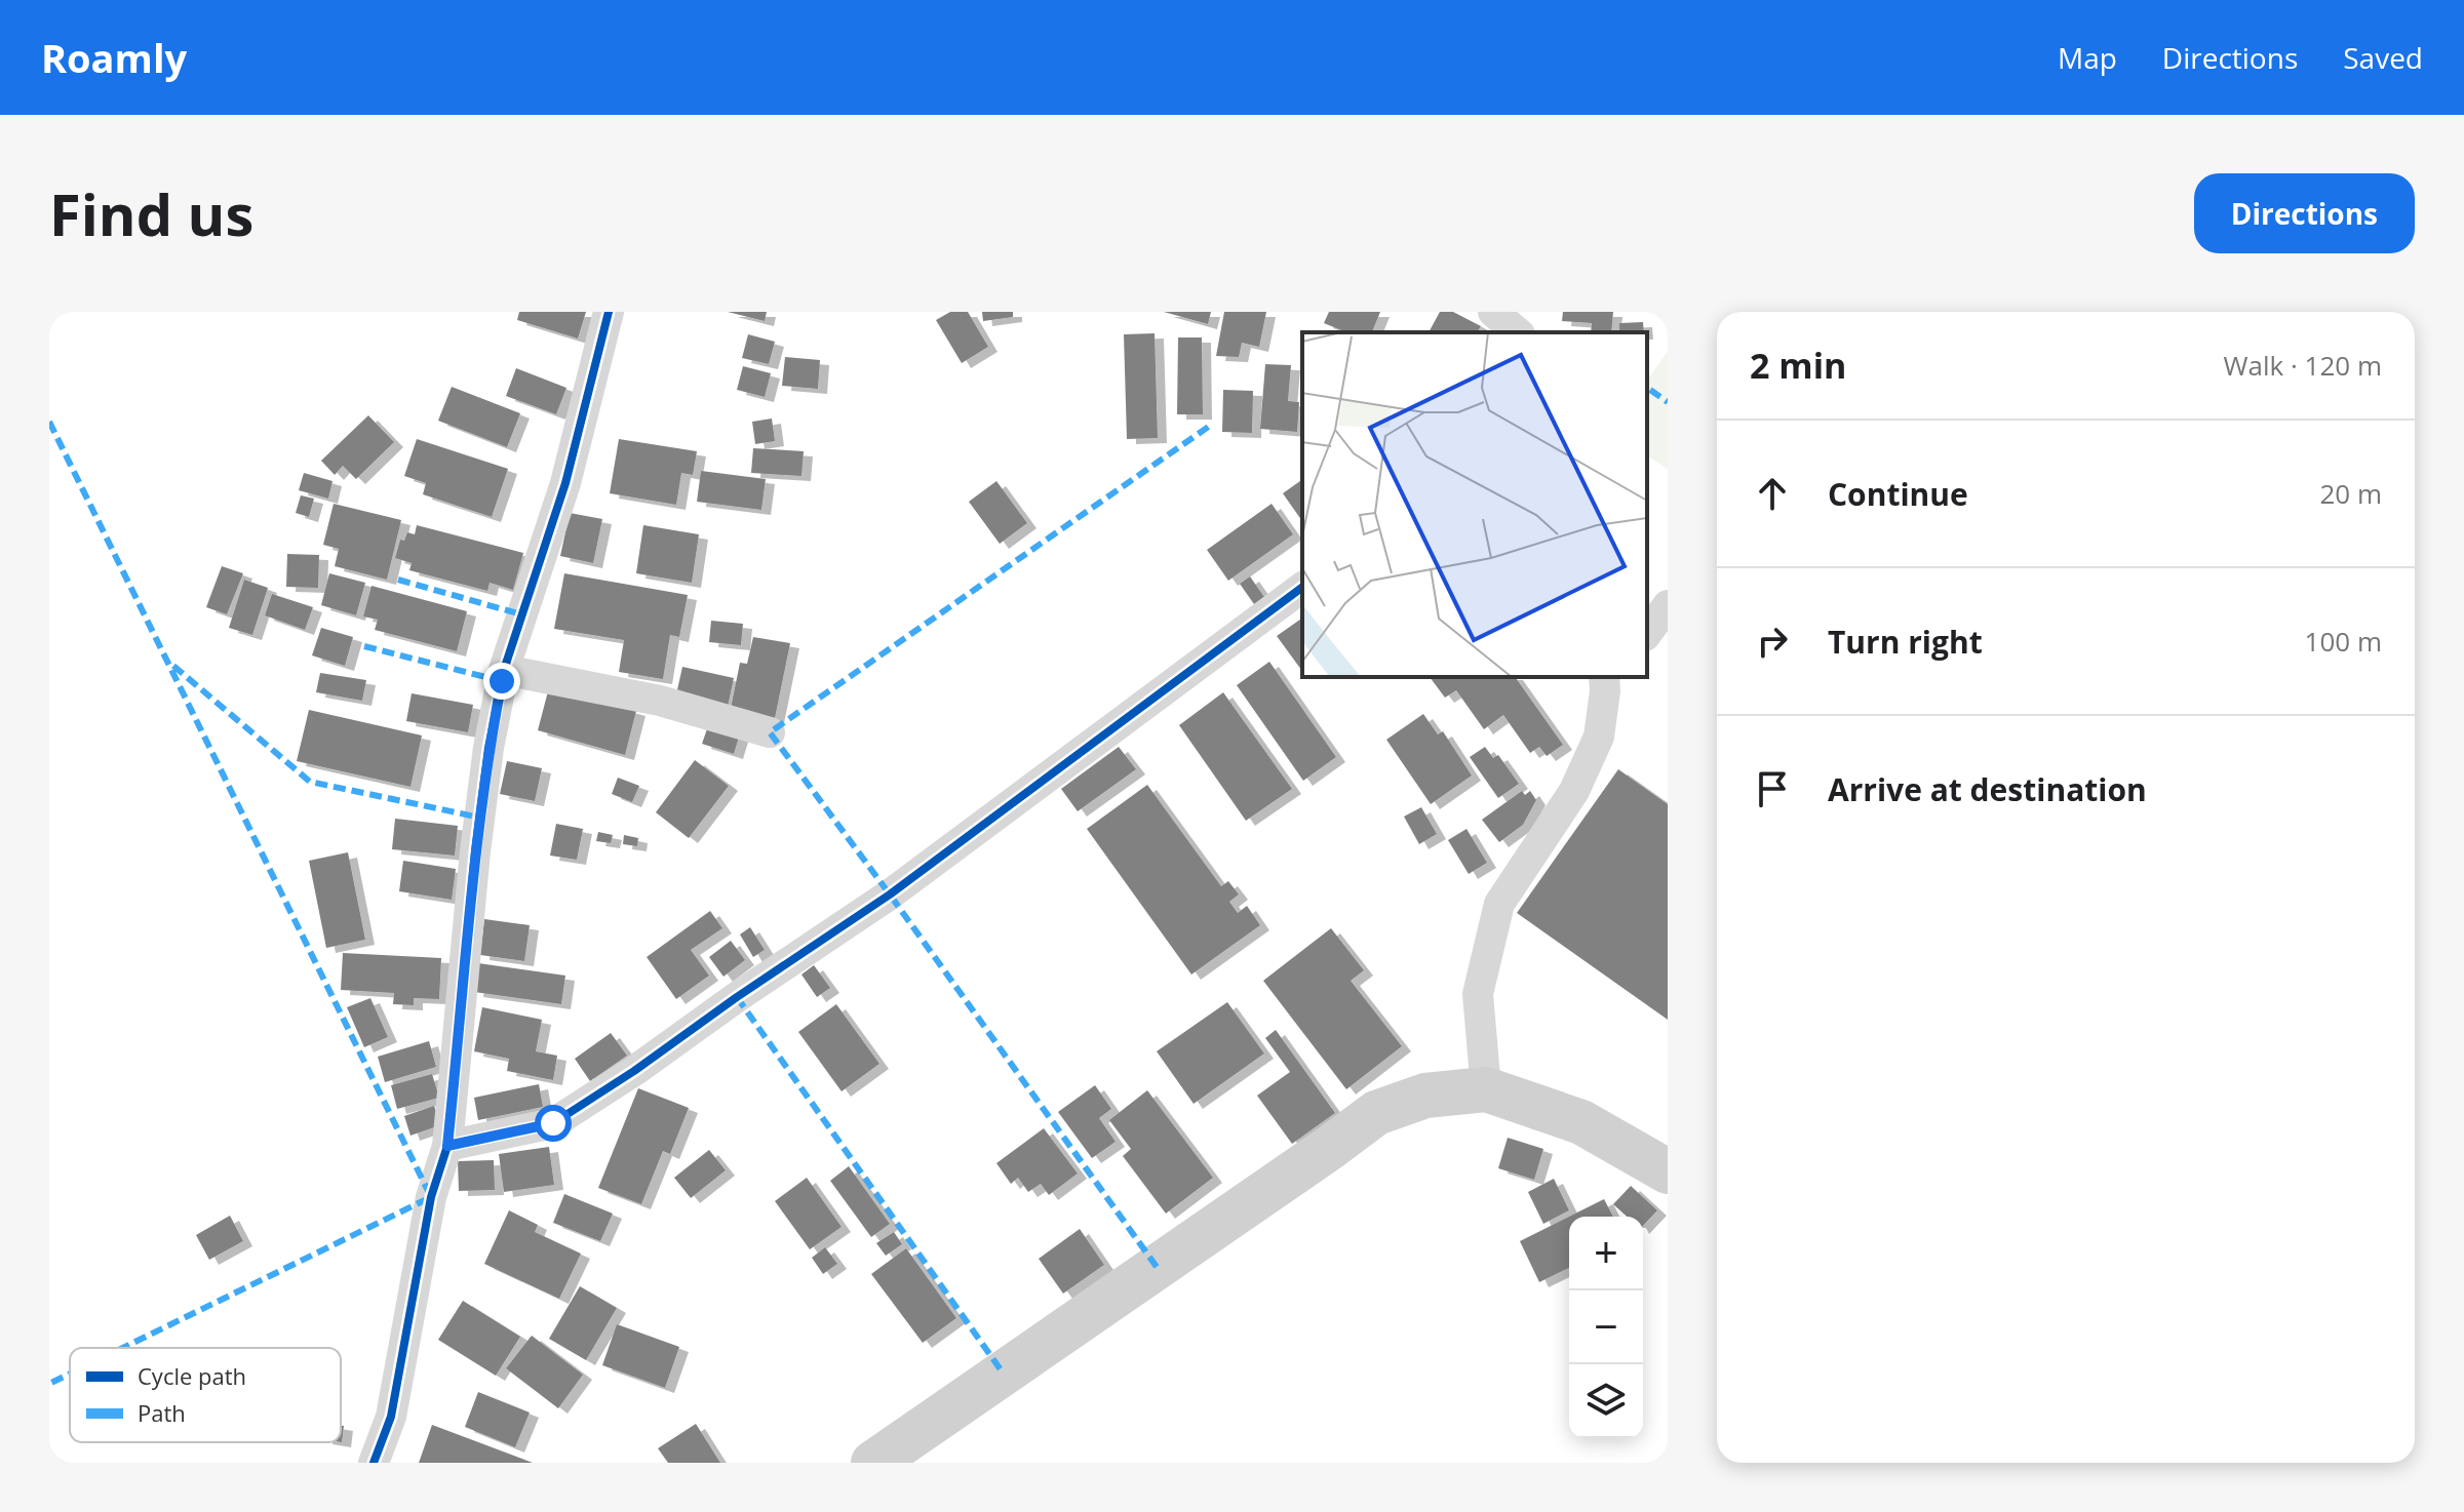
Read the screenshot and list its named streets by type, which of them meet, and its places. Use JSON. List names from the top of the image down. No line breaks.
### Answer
{"legend":["Cycle path","Path"],"page":{"header":"Roamly","nav":["Map","Directions","Saved"],"buttons":"Directions","title":"Find us","heading":["2 min","Walk · 120 m"],"list":[["Continue","20 m"],["Turn right","100 m"],"Arrive at destination"],"map_buttons":["+","−"]}}
